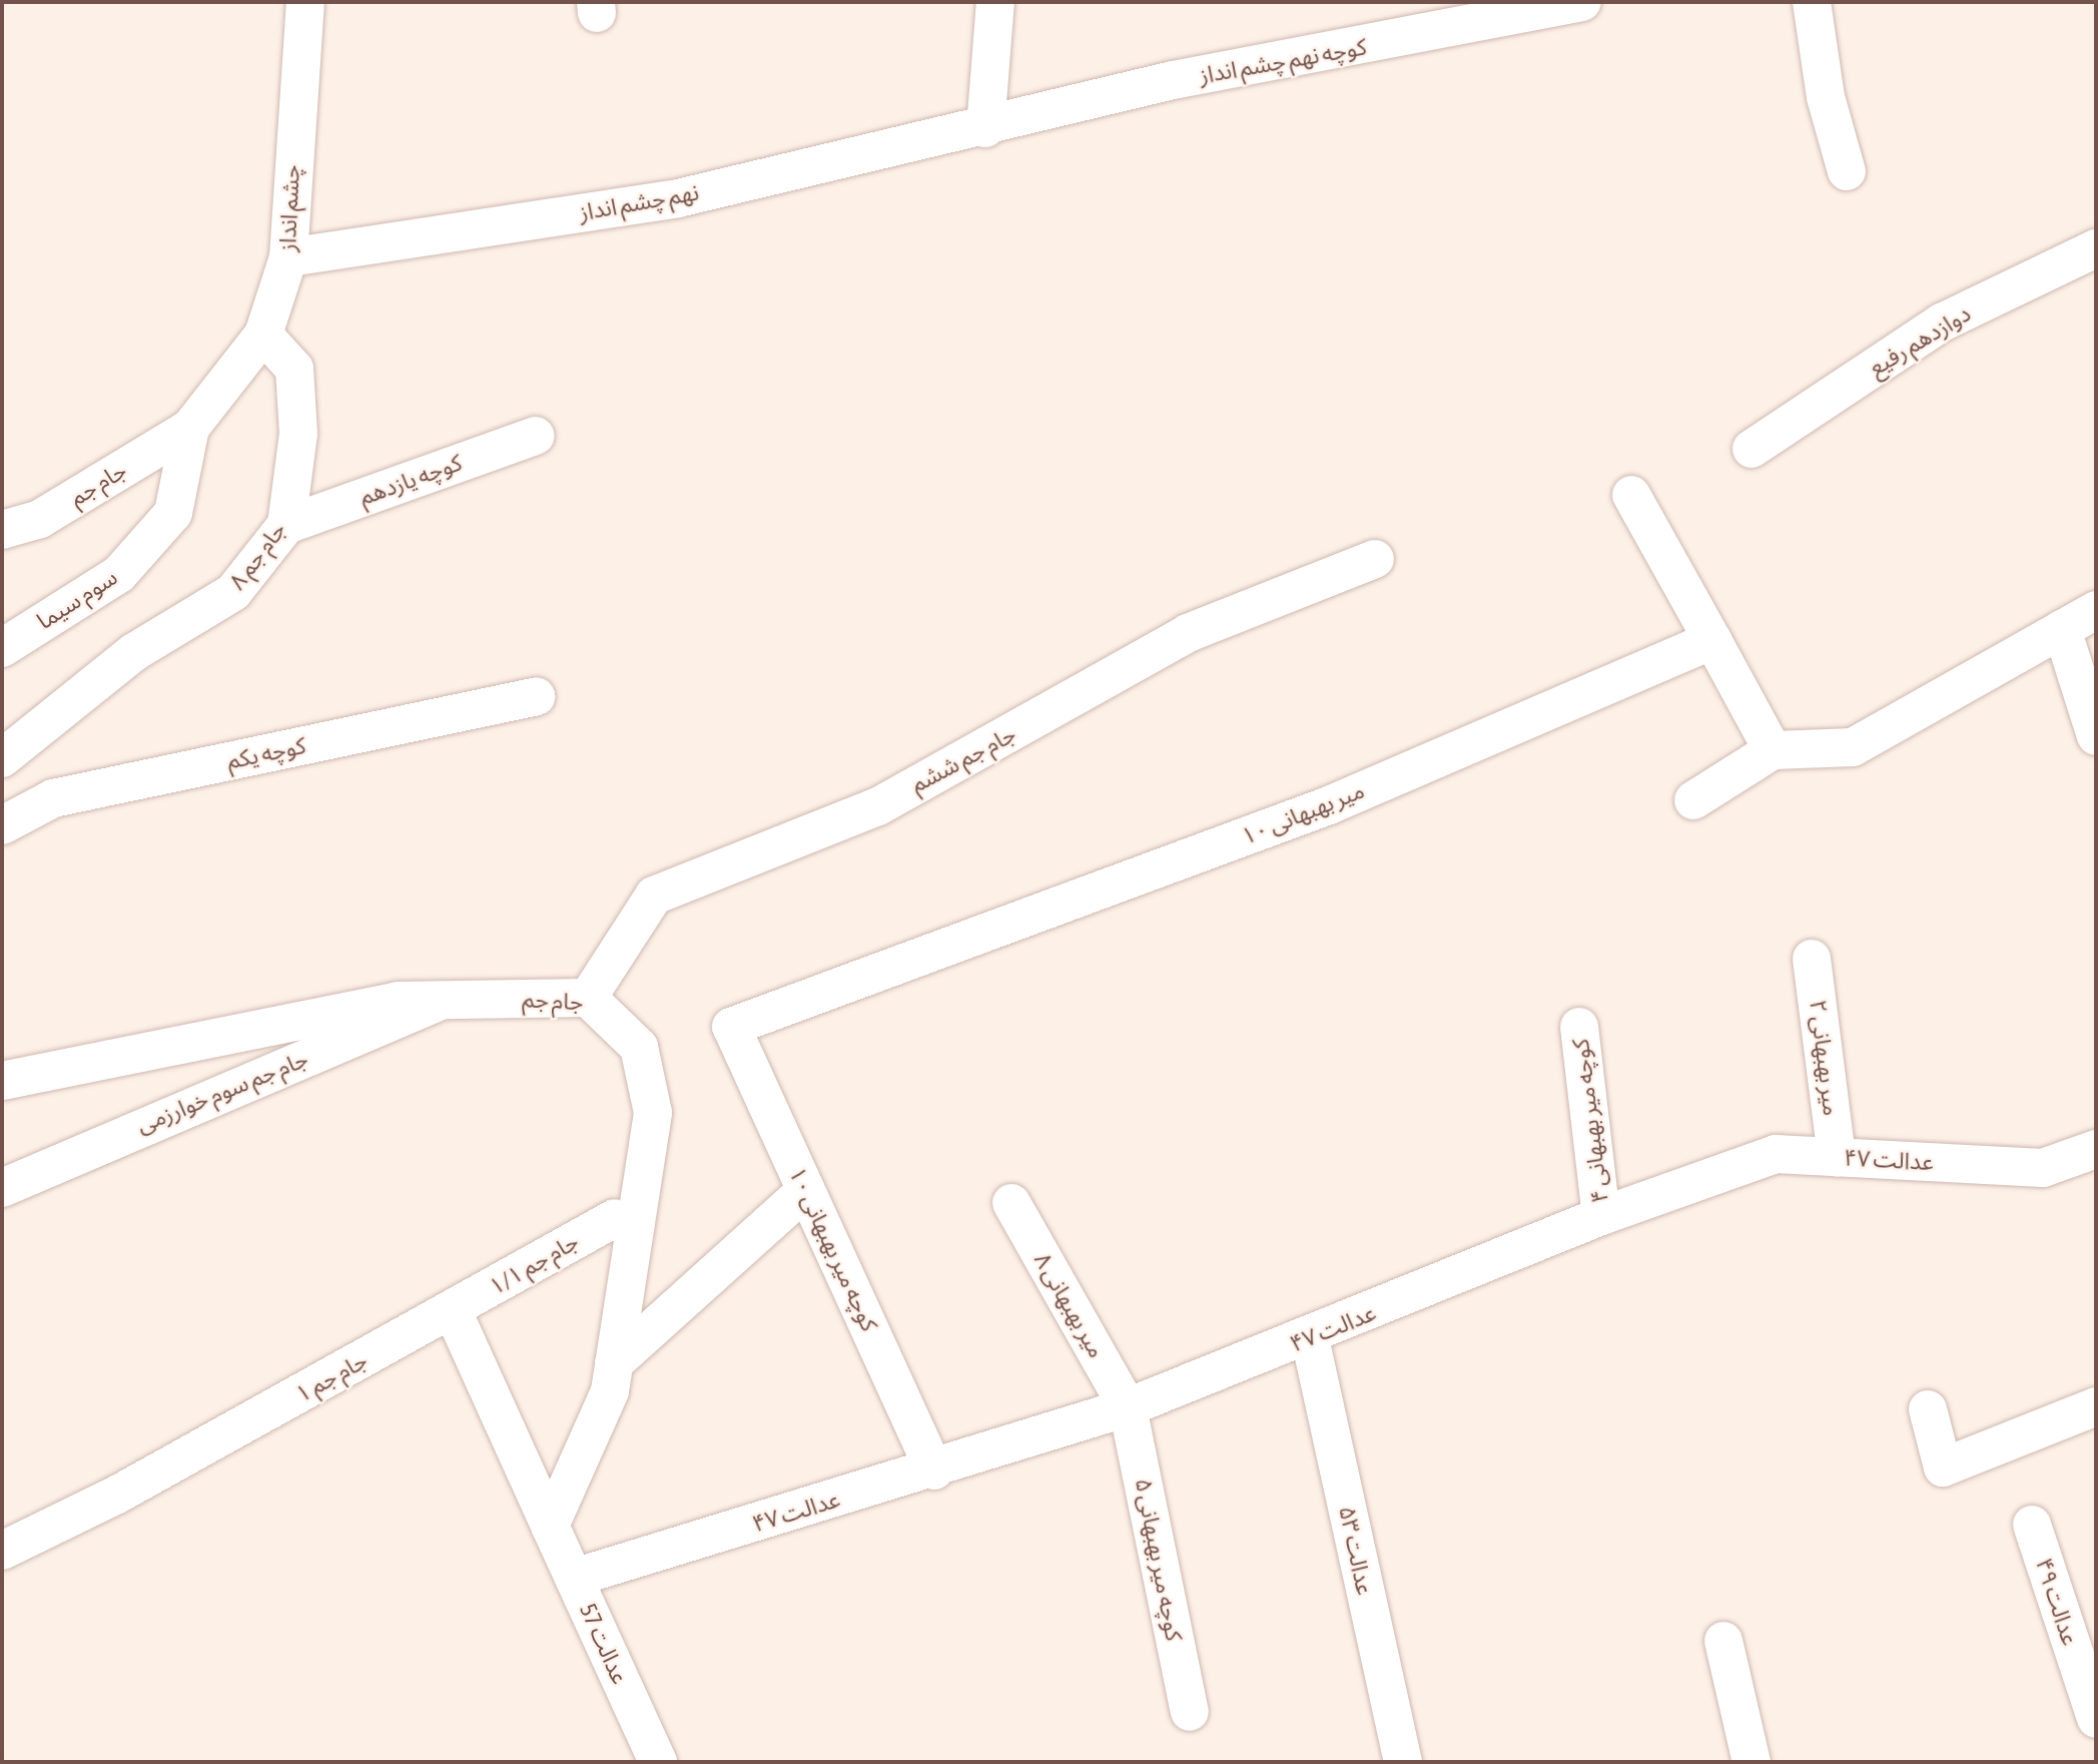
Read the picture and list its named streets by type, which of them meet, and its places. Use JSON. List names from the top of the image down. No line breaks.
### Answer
{"streets":{"street":["کوچه نهم چشم انداز","نهم چشم انداز","چشم انداز","دوازدهم رفیع","کوچه یازدهم","جام جم","۸ جام جم","سوم سیما","کوچه یکم","جام جم ششم","۱۰ میر بهبهانی","۲ میر بهبهانی","جام جم سوم خوارزمی","کوچه میر بهبهانی ۴","عدالت ۴۷","کوچه میر بهبهانی ۱۰","۱/۱ جام جم","۸ میر بهبهانی","۱ جام جم","عدالت ۵۳","کوچه میر بهبهانی ۵","عدالت ۴۹","عدالت 57"]},"crossings":[["کوچه نهم چشم انداز","نهم چشم انداز"],["نهم چشم انداز","چشم انداز"],["چشم انداز","جام جم"],["چشم انداز","۸ جام جم"],["چشم انداز","سوم سیما"],["کوچه یازدهم","۸ جام جم"],["جام جم","سوم سیما"],["جام جم","جام جم ششم"],["جام جم","جام جم سوم خوارزمی"],["جام جم","عدالت 57"],["۱۰ میر بهبهانی","کوچه میر بهبهانی ۱۰"],["۲ میر بهبهانی","عدالت ۴۷"],["کوچه میر بهبهانی ۴","عدالت ۴۷"],["عدالت ۴۷","کوچه میر بهبهانی ۱۰"],["عدالت ۴۷","۸ میر بهبهانی"],["عدالت ۴۷","عدالت ۵۳"],["عدالت ۴۷","کوچه میر بهبهانی ۵"],["عدالت ۴۷","عدالت 57"],["۱/۱ جام جم","۱ جام جم"],["۸ میر بهبهانی","کوچه میر بهبهانی ۵"]]}
